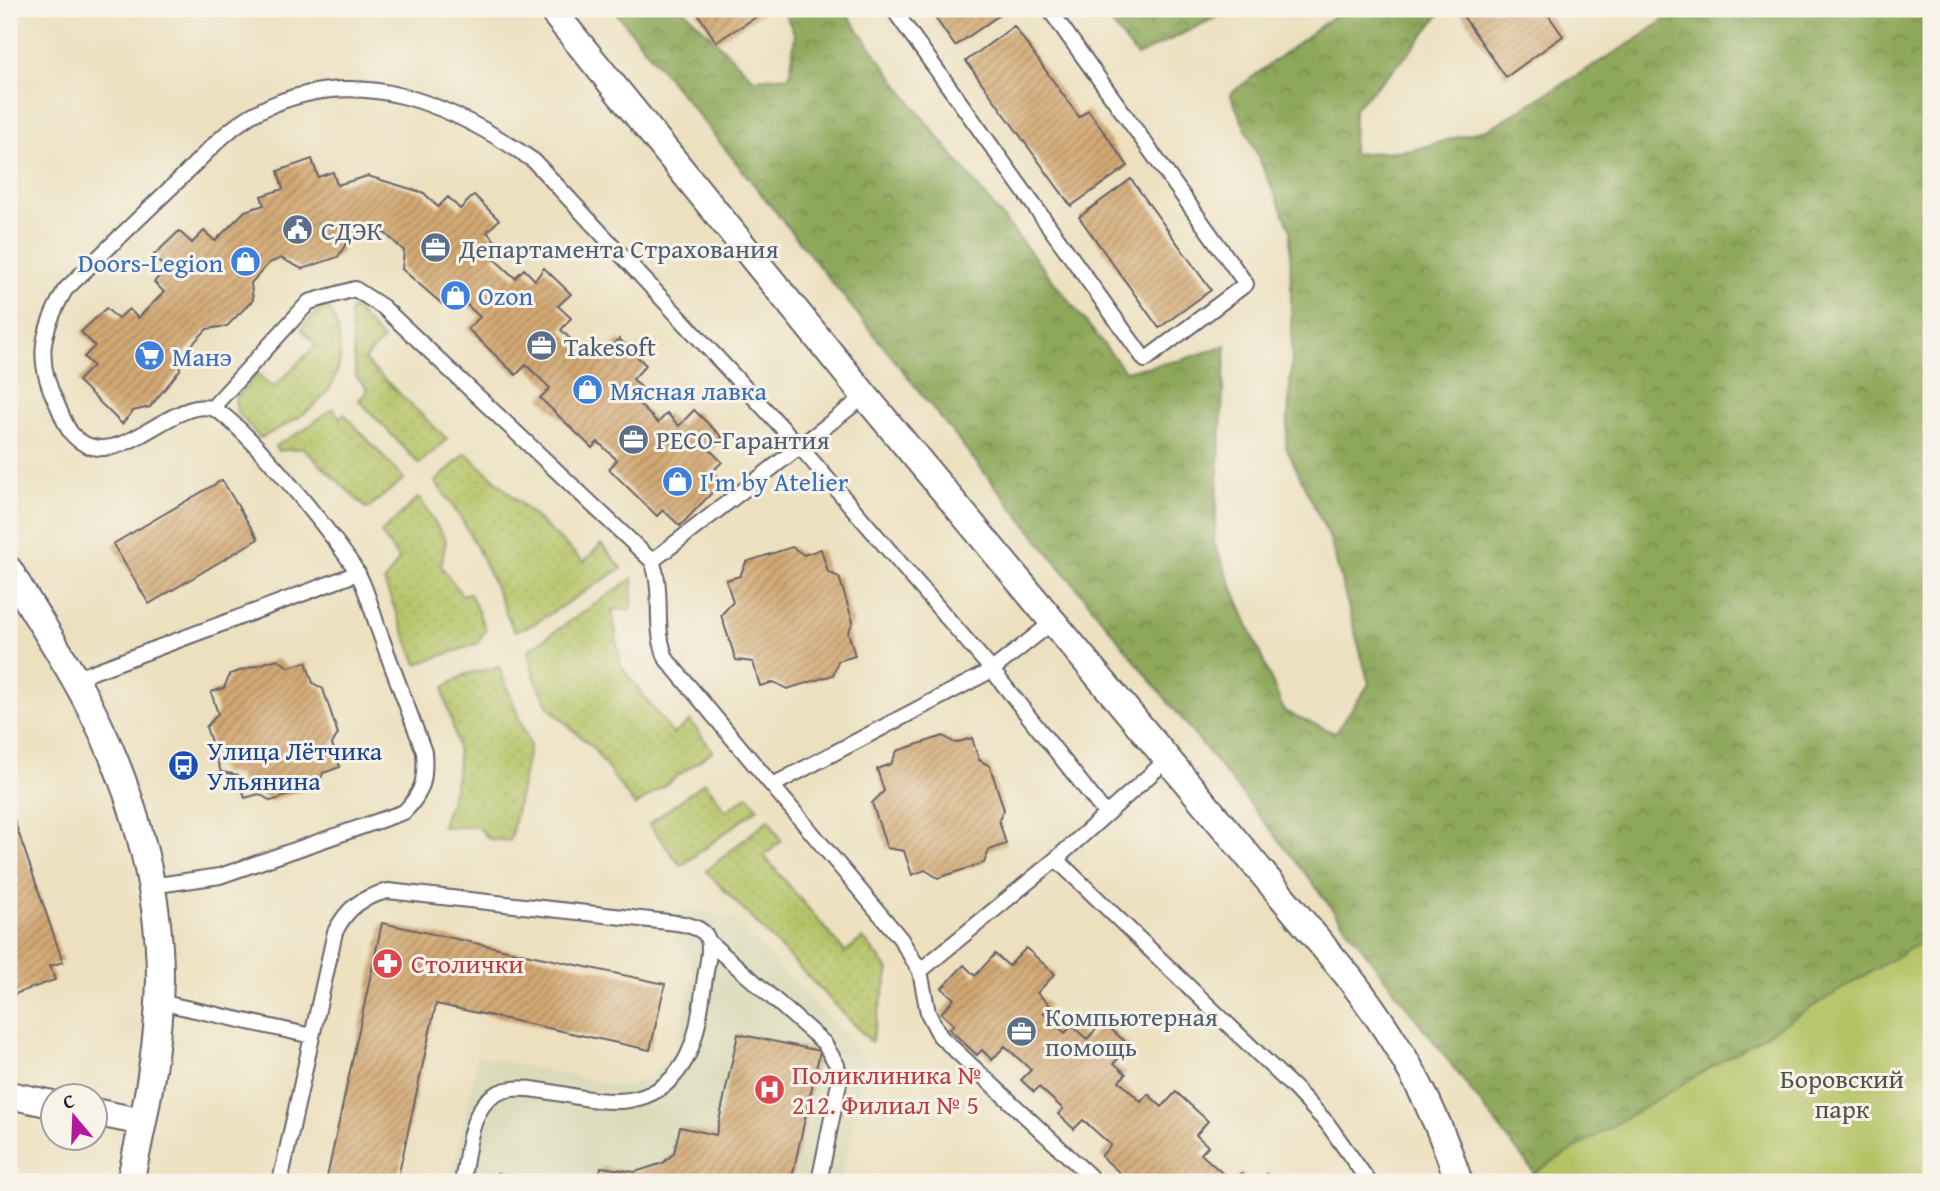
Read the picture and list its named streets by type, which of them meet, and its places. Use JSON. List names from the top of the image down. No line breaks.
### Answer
{"parks":["Боровский парк"],"places":{"public building":["СДЭК"],"office":["Департамента Страхования","Takesoft","РЕСО-Гарантия","Компьютерная помощь"],"shop":["Doors-Legion","Ozon","Мясная лавка","I'm by Atelier"],"supermarket":["Манэ"],"bus stop":["Улица Лётчика Ульянина"],"pharmacy":["Столички"],"hospital":["Поликлиника № 212. Филиал № 5"]},"north":"top"}
